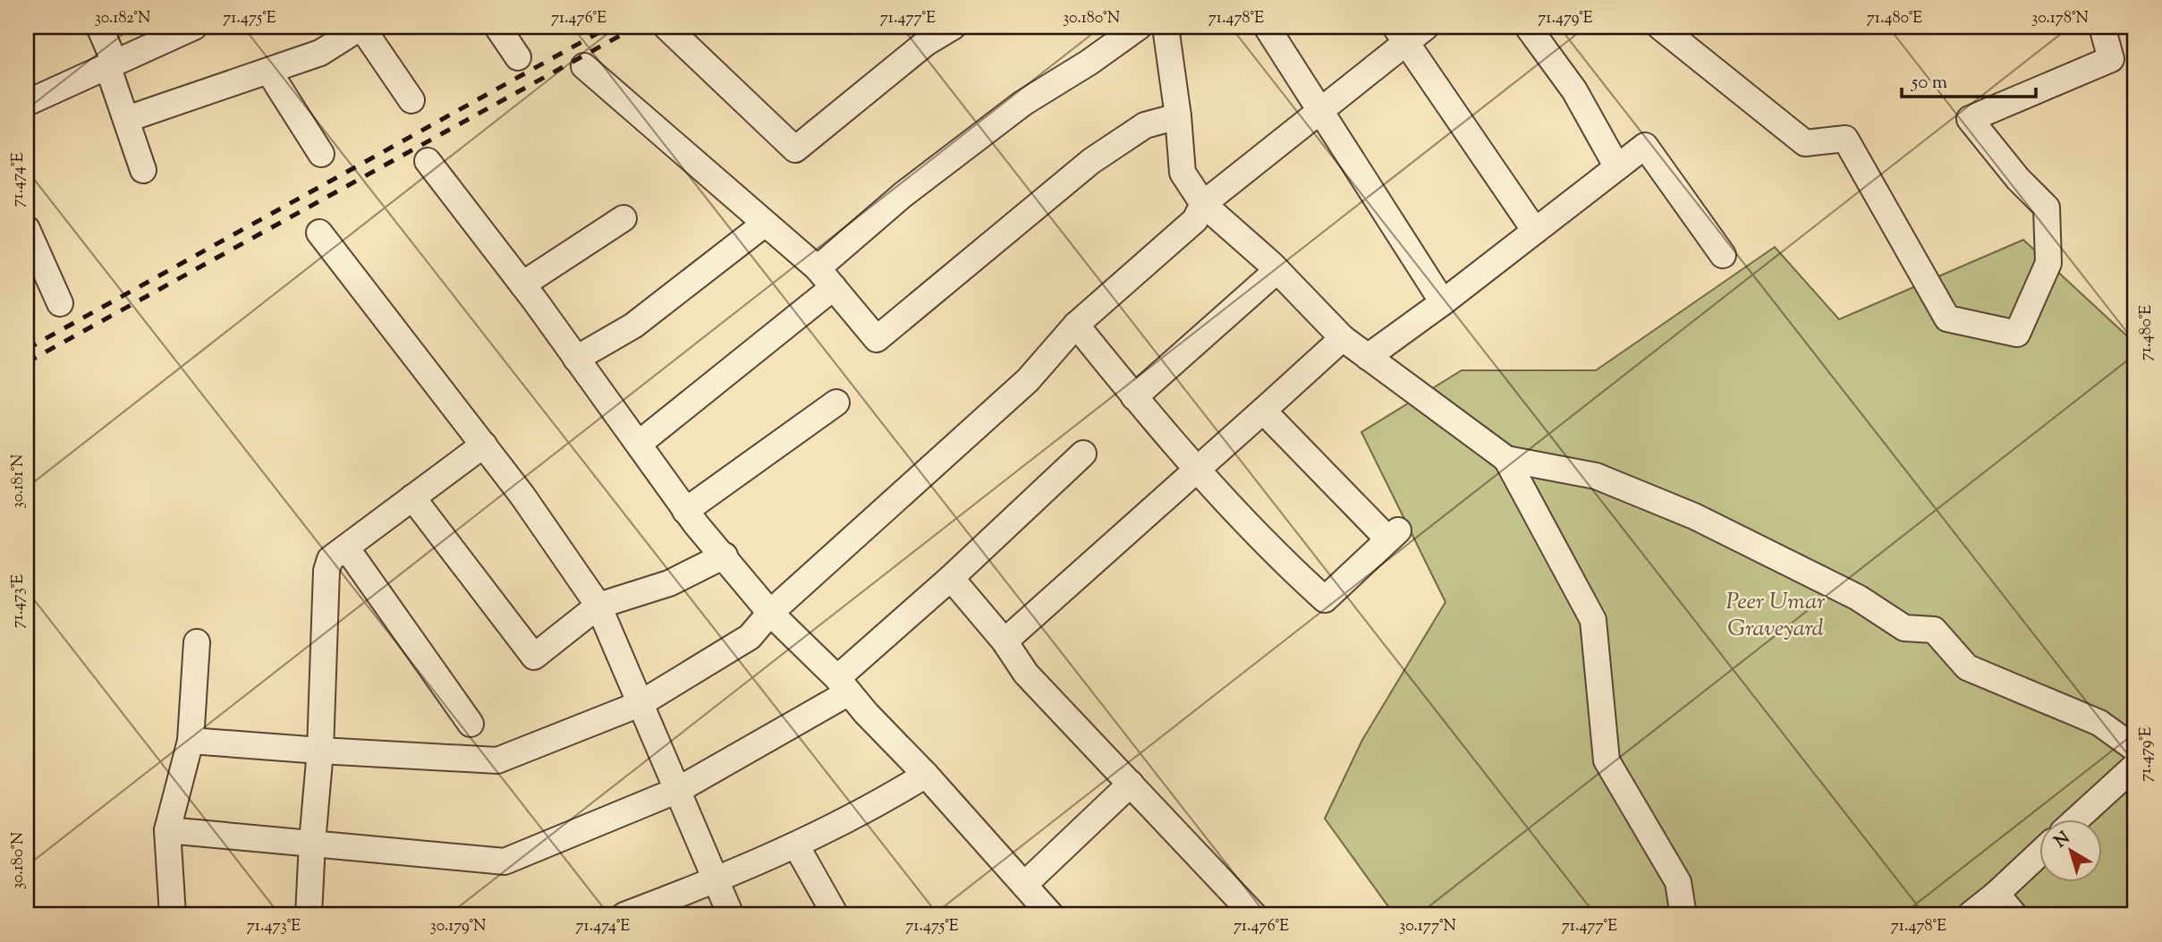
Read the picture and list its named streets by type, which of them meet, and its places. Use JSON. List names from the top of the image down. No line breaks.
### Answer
{"parks":["Peer Umar Graveyard"],"scale_bar":"50 m","north":"top left","coordinates":["30.182°N","71.475°E","71.476°E","71.477°E","30.180°N","71.478°E","71.479°E","71.480°E","30.178°N","71.474°E","30.181°N","71.473°E","30.179°N","30.177°N"]}
